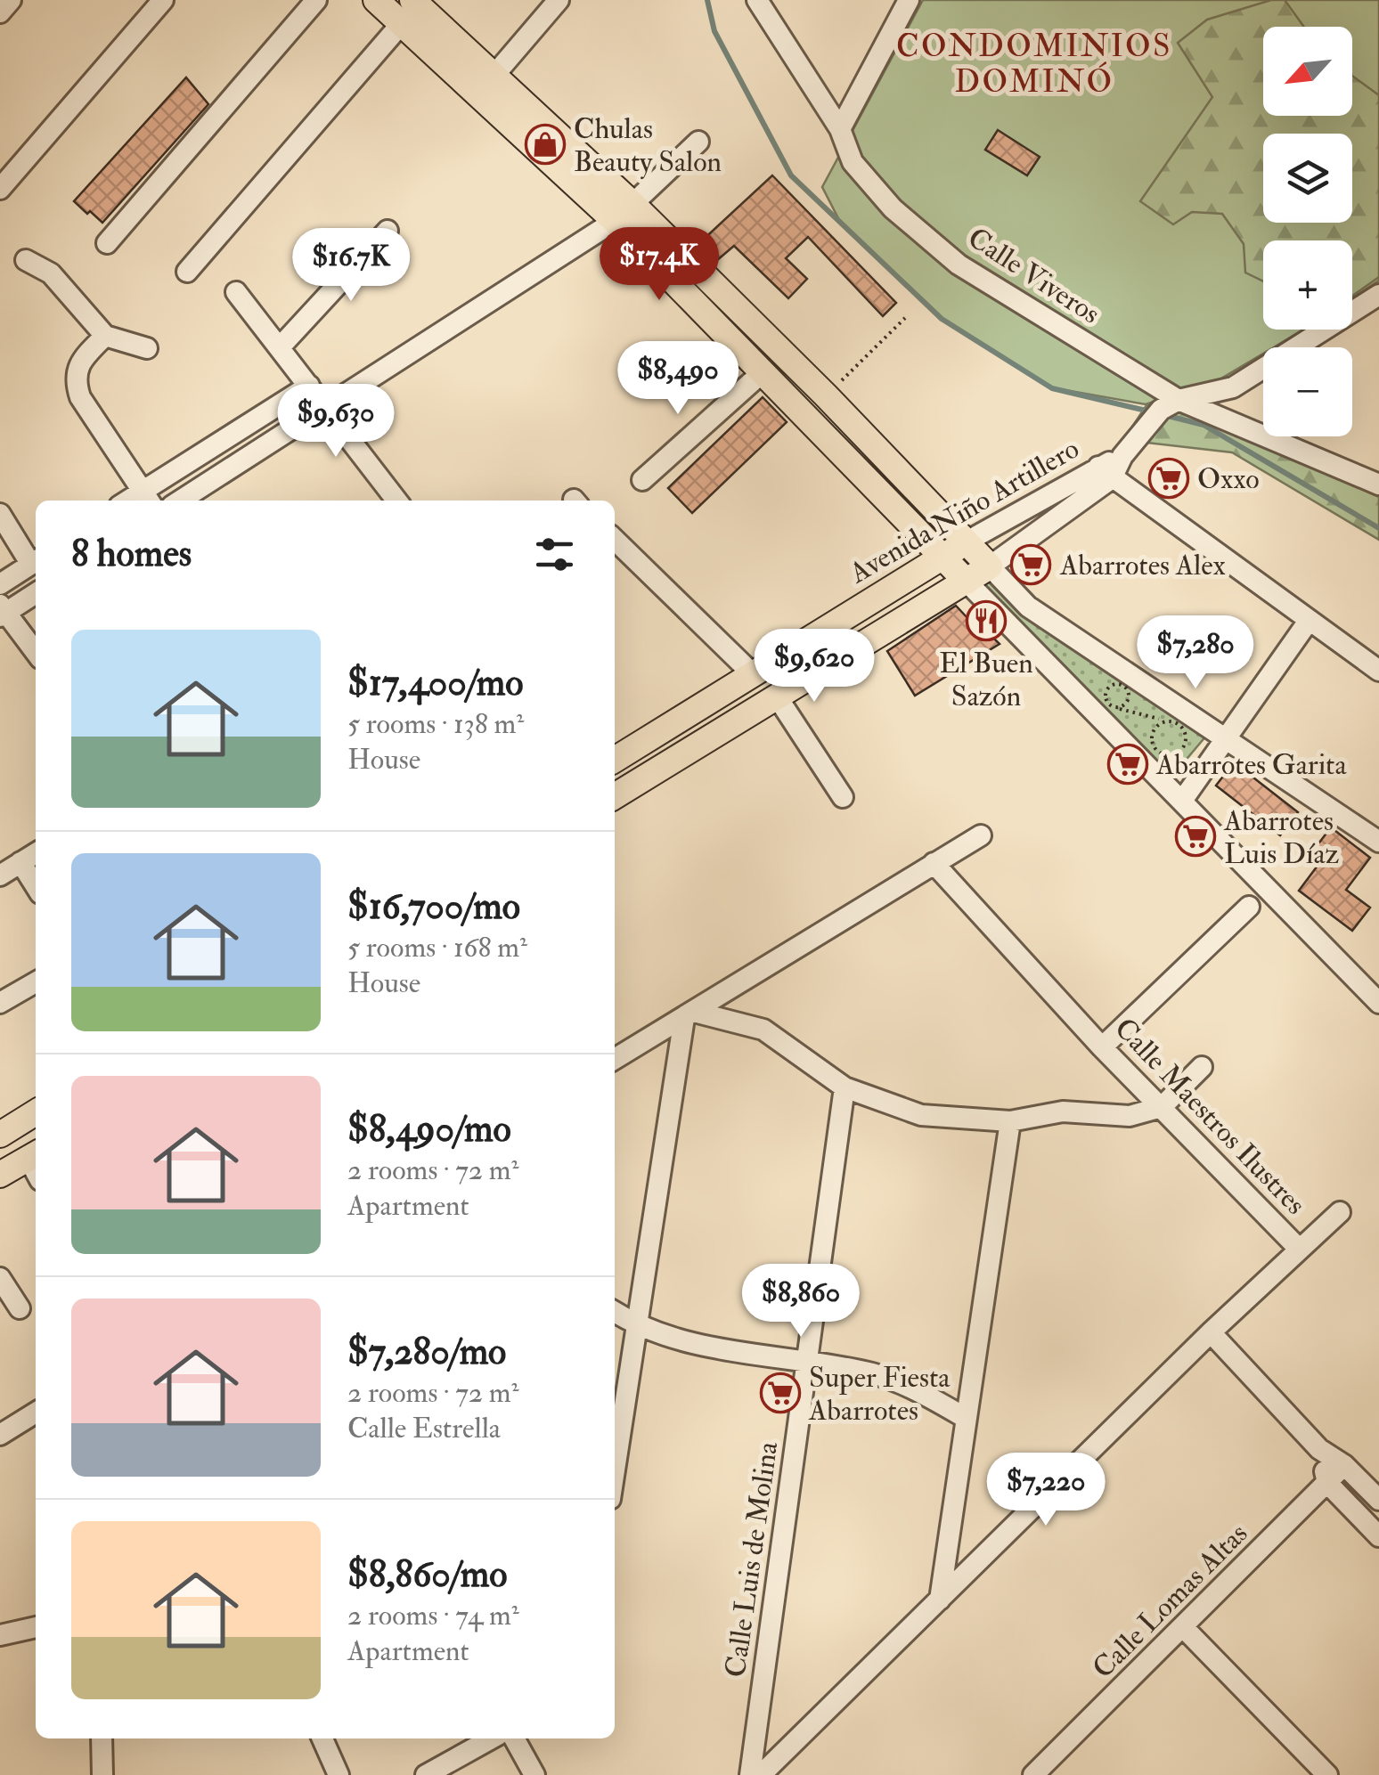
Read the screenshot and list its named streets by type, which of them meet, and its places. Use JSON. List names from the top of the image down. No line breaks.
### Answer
{"streets":{"main road":["Avenida Niño Artillero"],"street":["Calle Viveros","Calle Maestros Ilustres","Calle Luis de Molina","Calle Lomas Altas"]},"crossings":[["Calle Viveros","Avenida Niño Artillero"]],"districts":["CONDOMINIOS DOMINÓ"],"places":{"shop":["Chulas Beauty Salon"],"supermarket":["Oxxo","Abarrotes Alex","Abarrotes Garita","Abarrotes Luis Díaz","Super Fiesta Abarrotes"],"restaurant":["El Buen Sazón"]},"north":"bottom left","page":{"map_buttons":["+","−"],"price":["$17.4K","$16.7K","$8,490","$9,630","$7,280","$9,620","$8,860","$7,220"],"heading":"8 homes","list":[{"name":"$17,400/mo","note":"5 rooms · 138 m² · House"},{"name":"$16,700/mo","note":"5 rooms · 168 m² · House"},{"name":"$8,490/mo","note":"2 rooms · 72 m² · Apartment"},{"name":"$7,280/mo","note":"2 rooms · 72 m² · Calle Estrella"},{"name":"$8,860/mo","note":"2 rooms · 74 m² · Apartment"}]}}
